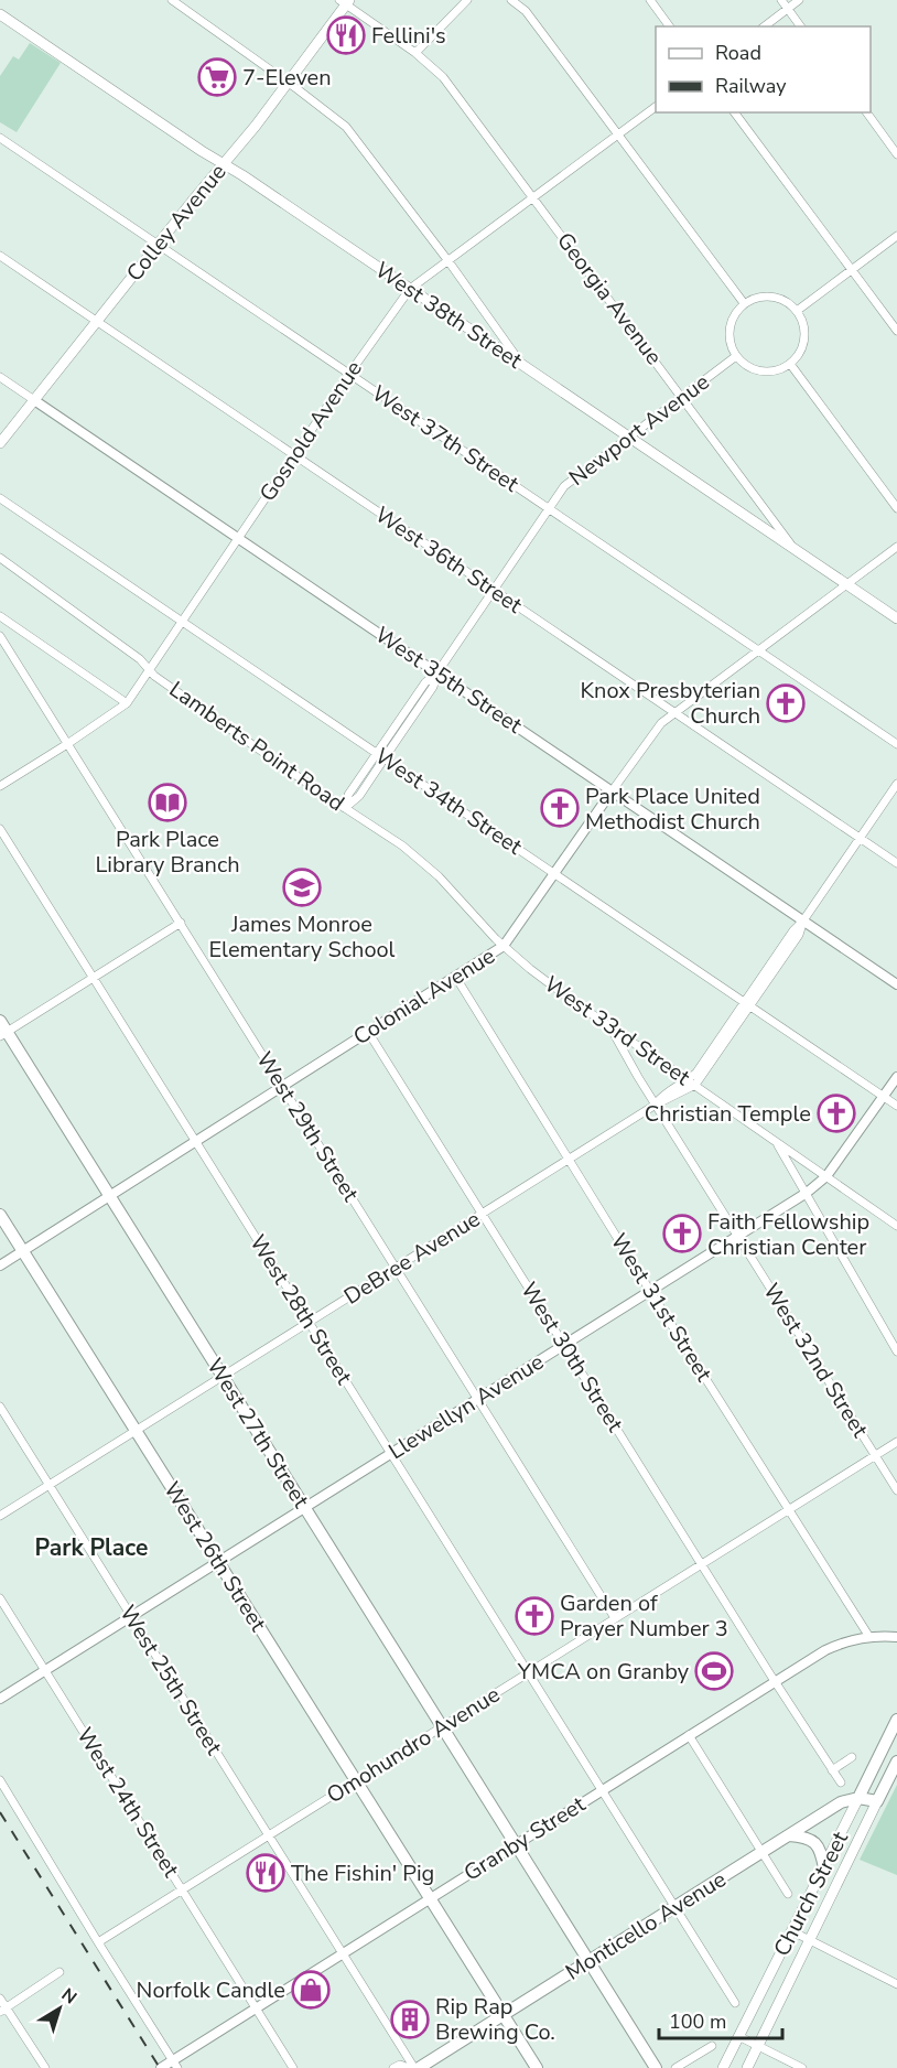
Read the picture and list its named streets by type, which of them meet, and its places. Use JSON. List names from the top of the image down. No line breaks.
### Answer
{"streets":{"main road":["Colley Avenue","West 38th Street","West 27th Street","West 26th Street","Church Street","Monticello Avenue"],"street":["Georgia Avenue","Newport Avenue","Gosnold Avenue","West 37th Street","West 36th Street","West 35th Street","Lamberts Point Road","West 34th Street","Colonial Avenue","West 33rd Street","West 29th Street","DeBree Avenue","West 31st Street","West 28th Street","West 30th Street","West 32nd Street","Llewellyn Avenue","West 25th Street","Omohundro Avenue","West 24th Street","Granby Street"]},"crossings":[["Colley Avenue","Georgia Avenue"],["Colley Avenue","West 38th Street"],["Colley Avenue","West 37th Street"],["Colley Avenue","West 36th Street"],["Colley Avenue","West 35th Street"],["Georgia Avenue","West 38th Street"],["Georgia Avenue","Newport Avenue"],["Georgia Avenue","Gosnold Avenue"],["West 38th Street","Newport Avenue"],["West 38th Street","Gosnold Avenue"],["West 38th Street","Colonial Avenue"],["Newport Avenue","West 37th Street"],["Newport Avenue","West 36th Street"],["Newport Avenue","West 35th Street"],["Newport Avenue","Lamberts Point Road"],["Newport Avenue","West 34th Street"],["Gosnold Avenue","West 37th Street"],["Gosnold Avenue","West 36th Street"],["Gosnold Avenue","West 35th Street"],["Gosnold Avenue","Lamberts Point Road"],["Gosnold Avenue","West 34th Street"],["Gosnold Avenue","West 29th Street"],["West 37th Street","Colonial Avenue"],["West 36th Street","Colonial Avenue"],["West 36th Street","DeBree Avenue"],["West 35th Street","Colonial Avenue"],["West 35th Street","DeBree Avenue"],["Lamberts Point Road","Colonial Avenue"],["Lamberts Point Road","West 33rd Street"],["West 34th Street","Colonial Avenue"],["West 34th Street","DeBree Avenue"],["West 34th Street","Llewellyn Avenue"],["Colonial Avenue","West 33rd Street"],["Colonial Avenue","West 29th Street"],["Colonial Avenue","West 31st Street"],["Colonial Avenue","West 28th Street"],["Colonial Avenue","West 30th Street"],["Colonial Avenue","West 27th Street"],["Colonial Avenue","West 26th Street"],["West 33rd Street","DeBree Avenue"],["West 33rd Street","West 32nd Street"],["West 33rd Street","Llewellyn Avenue"],["West 29th Street","DeBree Avenue"],["West 29th Street","Llewellyn Avenue"],["West 29th Street","Omohundro Avenue"],["DeBree Avenue","West 31st Street"],["DeBree Avenue","West 28th Street"],["DeBree Avenue","West 30th Street"],["DeBree Avenue","West 32nd Street"],["DeBree Avenue","West 27th Street"],["DeBree Avenue","West 26th Street"],["DeBree Avenue","West 25th Street"],["West 31st Street","Llewellyn Avenue"],["West 31st Street","Omohundro Avenue"],["West 31st Street","Granby Street"],["West 28th Street","Llewellyn Avenue"],["West 28th Street","Omohundro Avenue"],["West 28th Street","Granby Street"],["West 28th Street","Monticello Avenue"],["West 30th Street","Llewellyn Avenue"],["West 30th Street","Omohundro Avenue"],["West 30th Street","Granby Street"],["West 32nd Street","Llewellyn Avenue"],["West 32nd Street","Omohundro Avenue"],["Llewellyn Avenue","West 27th Street"],["Llewellyn Avenue","West 26th Street"],["Llewellyn Avenue","West 25th Street"],["Llewellyn Avenue","West 24th Street"],["West 27th Street","Omohundro Avenue"],["West 27th Street","Granby Street"],["West 27th Street","Monticello Avenue"],["West 26th Street","Omohundro Avenue"],["West 26th Street","Granby Street"],["West 26th Street","Monticello Avenue"],["West 25th Street","Omohundro Avenue"],["West 25th Street","Granby Street"],["Omohundro Avenue","West 24th Street"],["West 24th Street","Granby Street"],["Church Street","Monticello Avenue"]],"districts":["Park Place"],"places":{"restaurant":["Fellini's","The Fishin' Pig"],"supermarket":["7-Eleven"],"church":["Knox Presbyterian Church","Park Place United Methodist Church","Christian Temple","Faith Fellowship Christian Center","Garden of Prayer Number 3"],"library":["Park Place Library Branch"],"school or university":["James Monroe Elementary School"],"sports":["YMCA on Granby"],"shop":["Norfolk Candle"],"building":["Rip Rap Brewing Co."]},"legend":["Road","Railway"],"scale_bar":"100 m","north":"top right"}
